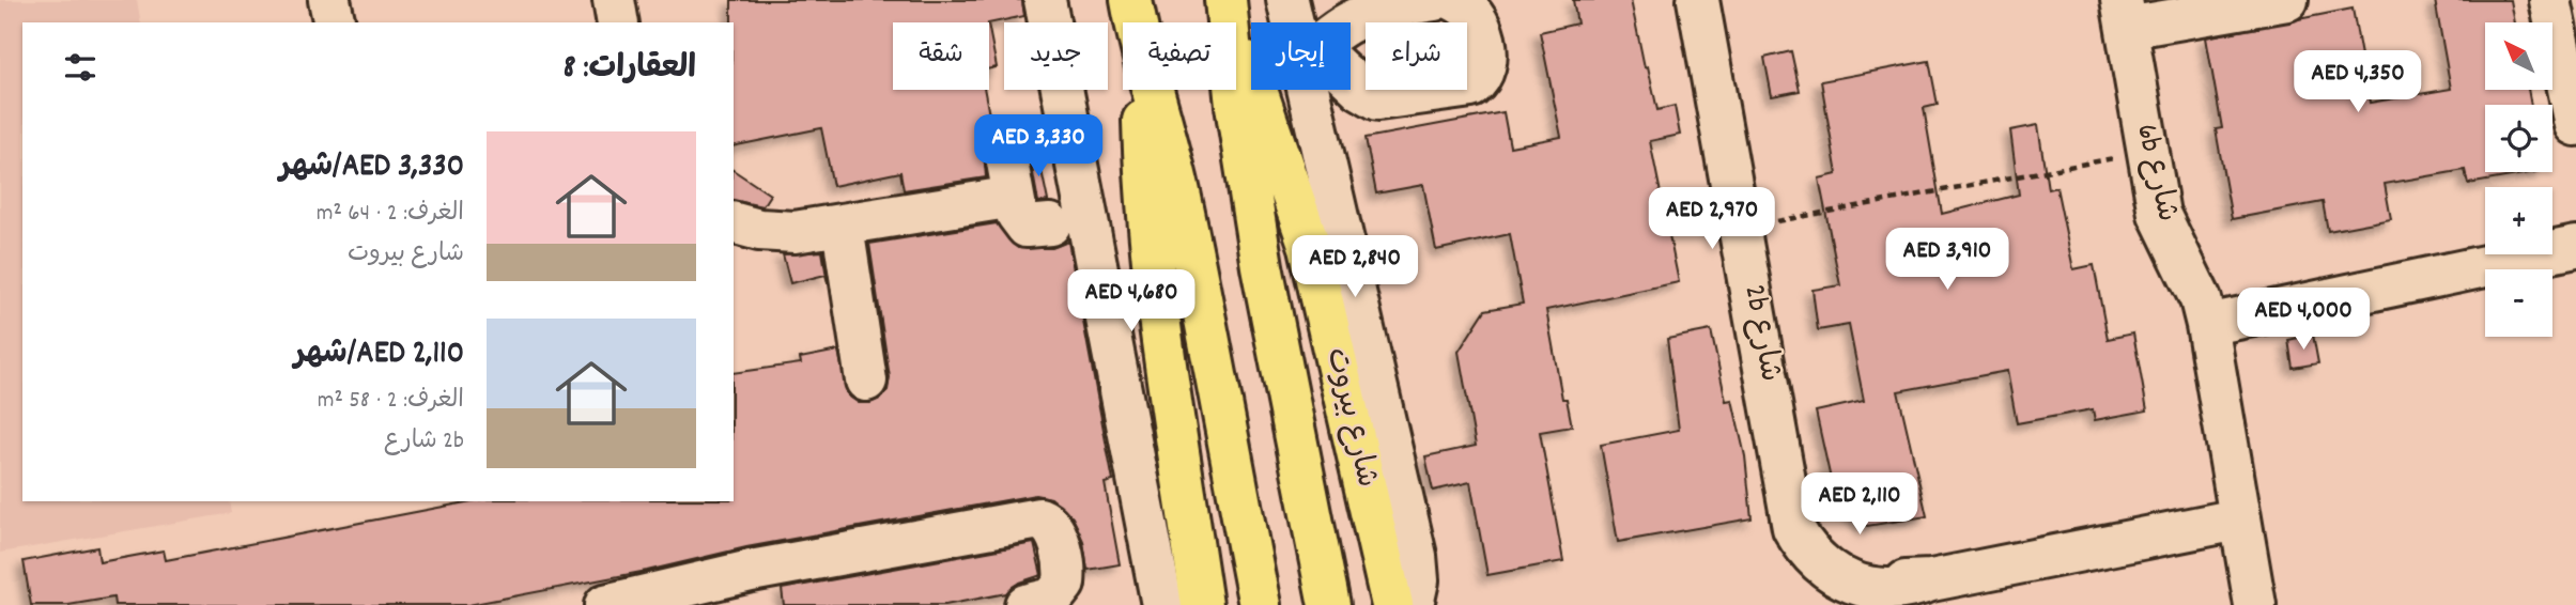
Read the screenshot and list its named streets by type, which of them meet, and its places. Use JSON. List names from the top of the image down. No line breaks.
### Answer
{"streets":{"main road":["شارع بيروت"],"street":["6b شارع","2b شارع"]},"crossings":[["6b شارع","2b شارع"]],"north":"top left","page":{"map_buttons":["+","−"],"chip":["شراء","إيجار","تصفية","جديد","شقة"],"heading":"العقارات: 8","price":["AED 4,350","AED 3,330","AED 2,970","AED 3,910","AED 2,840","AED 4,680","AED 4,000","AED 2,110"],"list":[{"name":"AED 3,330/شهر","note":"الغرف: 2 · 64 m² · شارع بيروت"},{"name":"AED 2,110/شهر","note":"الغرف: 2 · 58 m² · 2b شارع"}]}}
